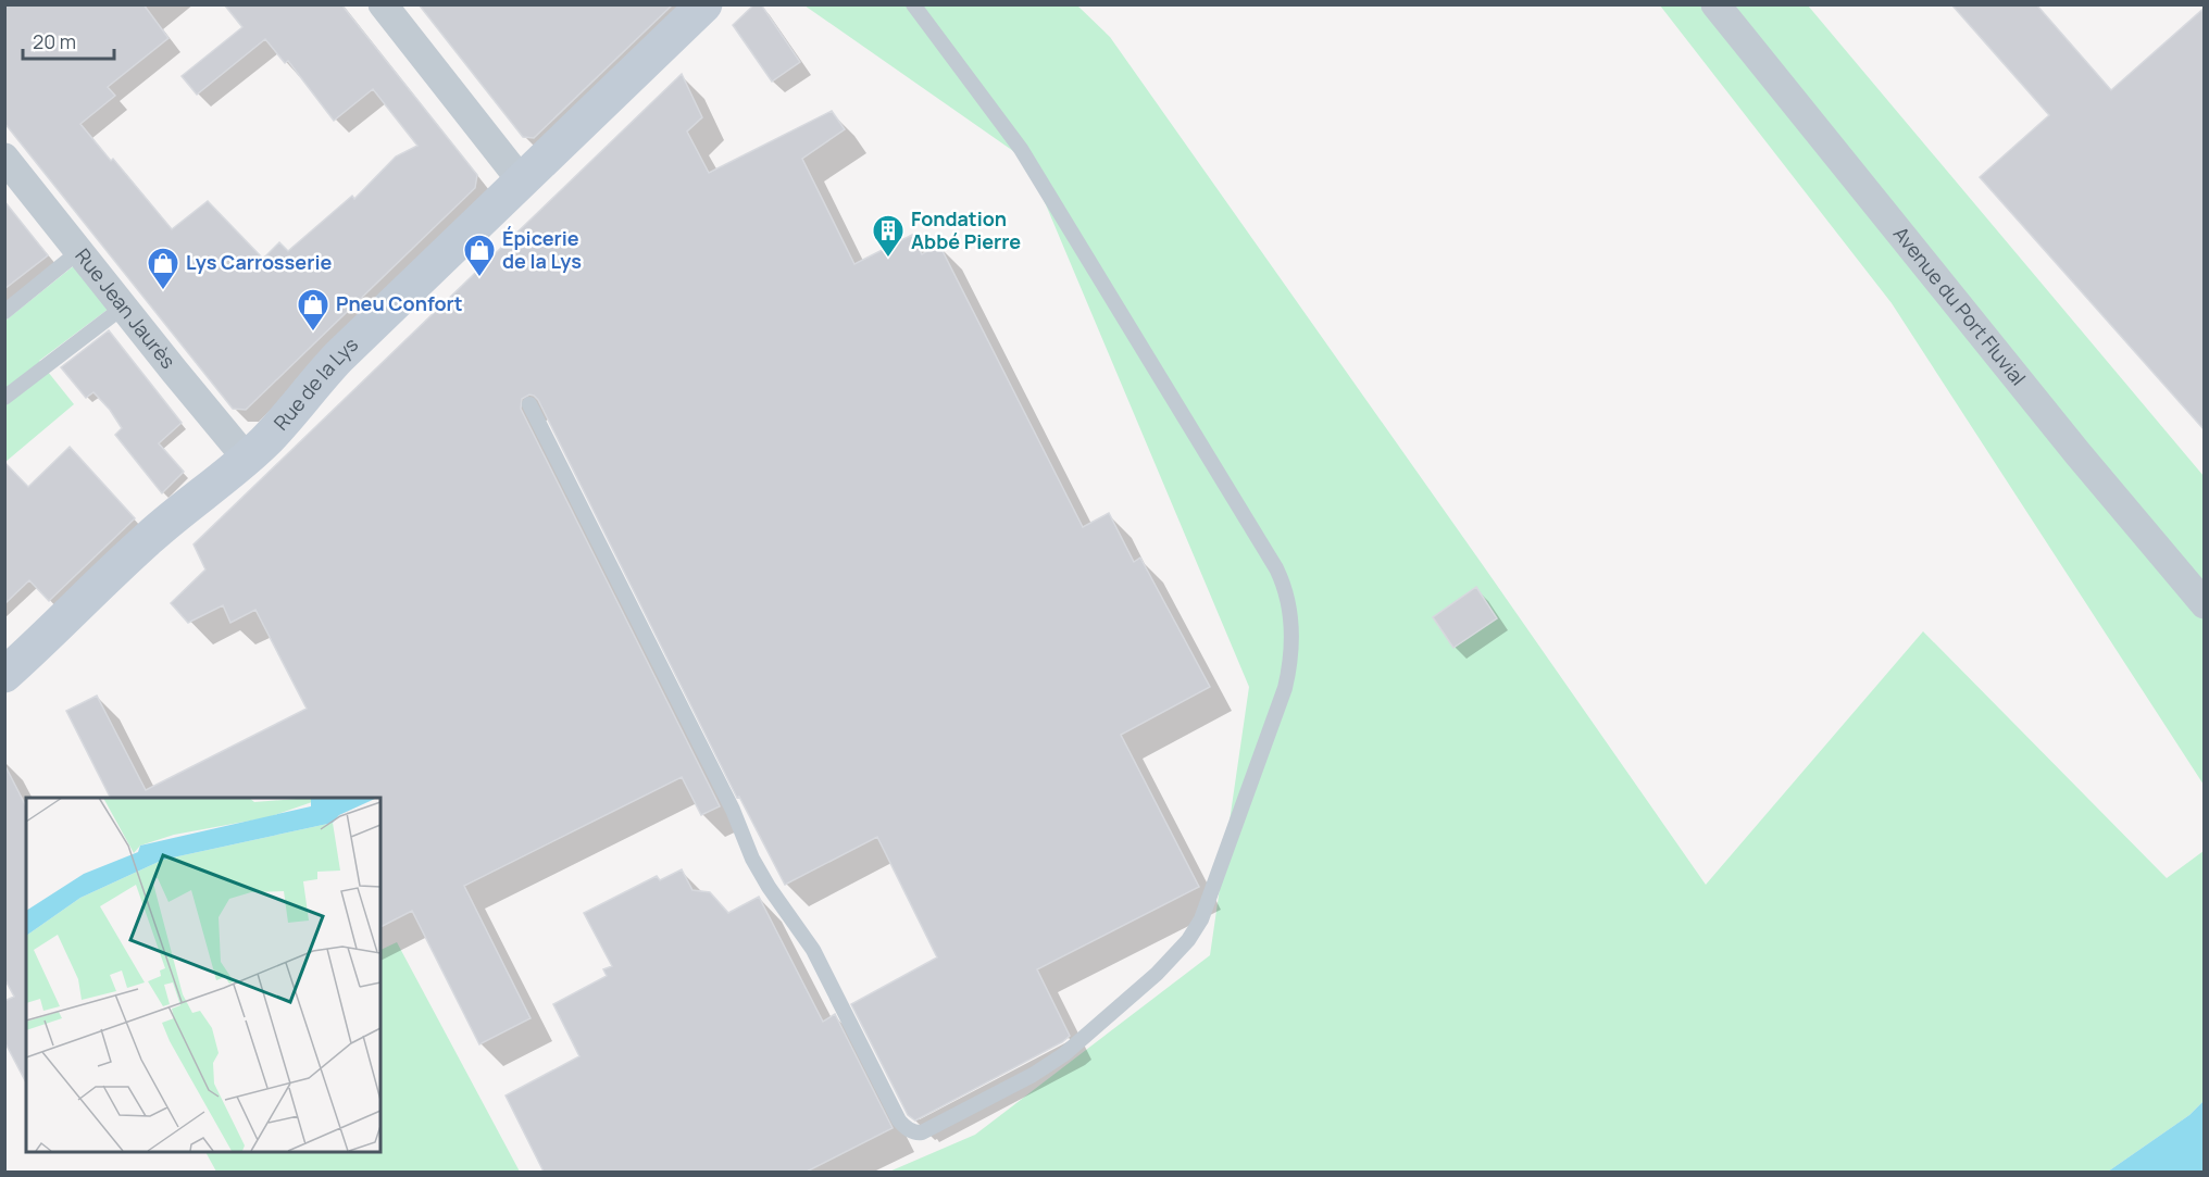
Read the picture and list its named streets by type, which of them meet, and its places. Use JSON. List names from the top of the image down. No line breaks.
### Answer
{"streets":{"main road":["Rue de la Lys"],"street":["Avenue du Port Fluvial","Rue Jean Jaurès"]},"crossings":[["Rue Jean Jaurès","Rue de la Lys"]],"places":{"building":["Fondation Abbé Pierre"],"shop":["Épicerie de la Lys","Lys Carrosserie","Pneu Confort"]},"scale_bar":"20 m"}
